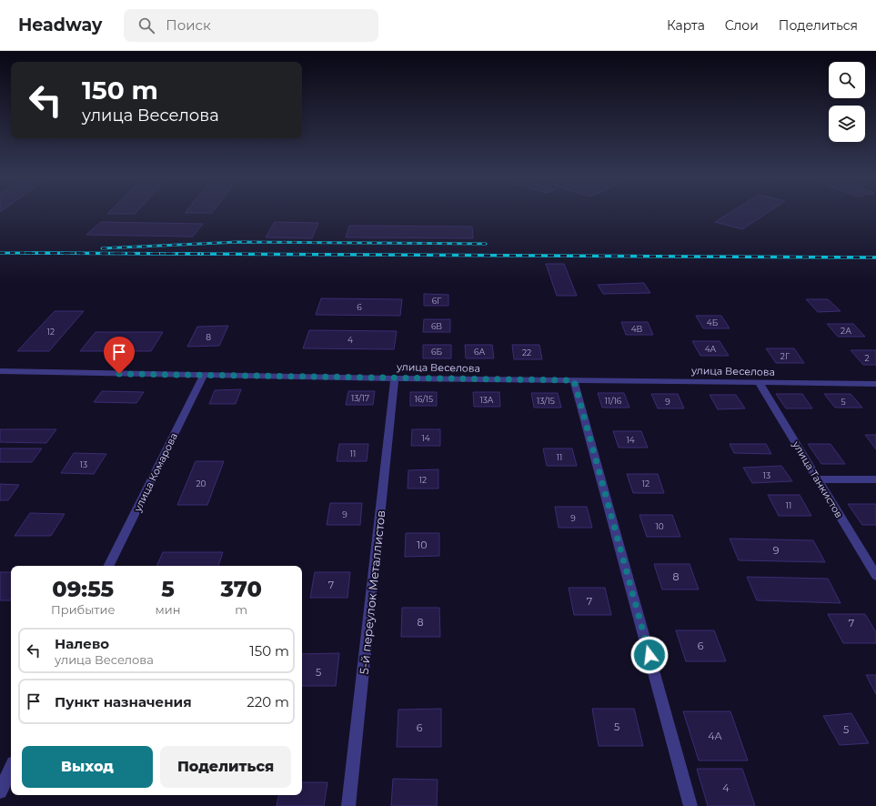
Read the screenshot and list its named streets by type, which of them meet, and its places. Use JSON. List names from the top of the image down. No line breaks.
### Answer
{"streets":{"street":["улица Веселова","улица Комарова","улица Танкистов","5-й переулок Металлистов"]},"crossings":[["улица Веселова","улица Комарова"],["улица Веселова","улица Танкистов"],["улица Веселова","5-й переулок Металлистов"]],"house_numbers":["6Г","6","4Б","6В","4В","2А","12","8","4","4А","6Б","6А","22","2Г","2","13/17","16/15","13А","13/15","11/16","9","5","14","14","11","11","13","13","12","20","12","11","9","9","10","10","9","8","7","7","8","7","6","5","5","6","5","4А","4"],"page":{"header":"Headway","search":"Поиск","nav":["Карта","Слои","Поделиться"],"turn":["150 m","улица Веселова"],"eta":["09:55","Прибытие","5","мин","370","m"],"list":[{"name":"Налево","note":"улица Веселова","value":"150 m"},{"name":"Пункт назначения","value":"220 m"}],"buttons":["Выход","Поделиться"]}}
